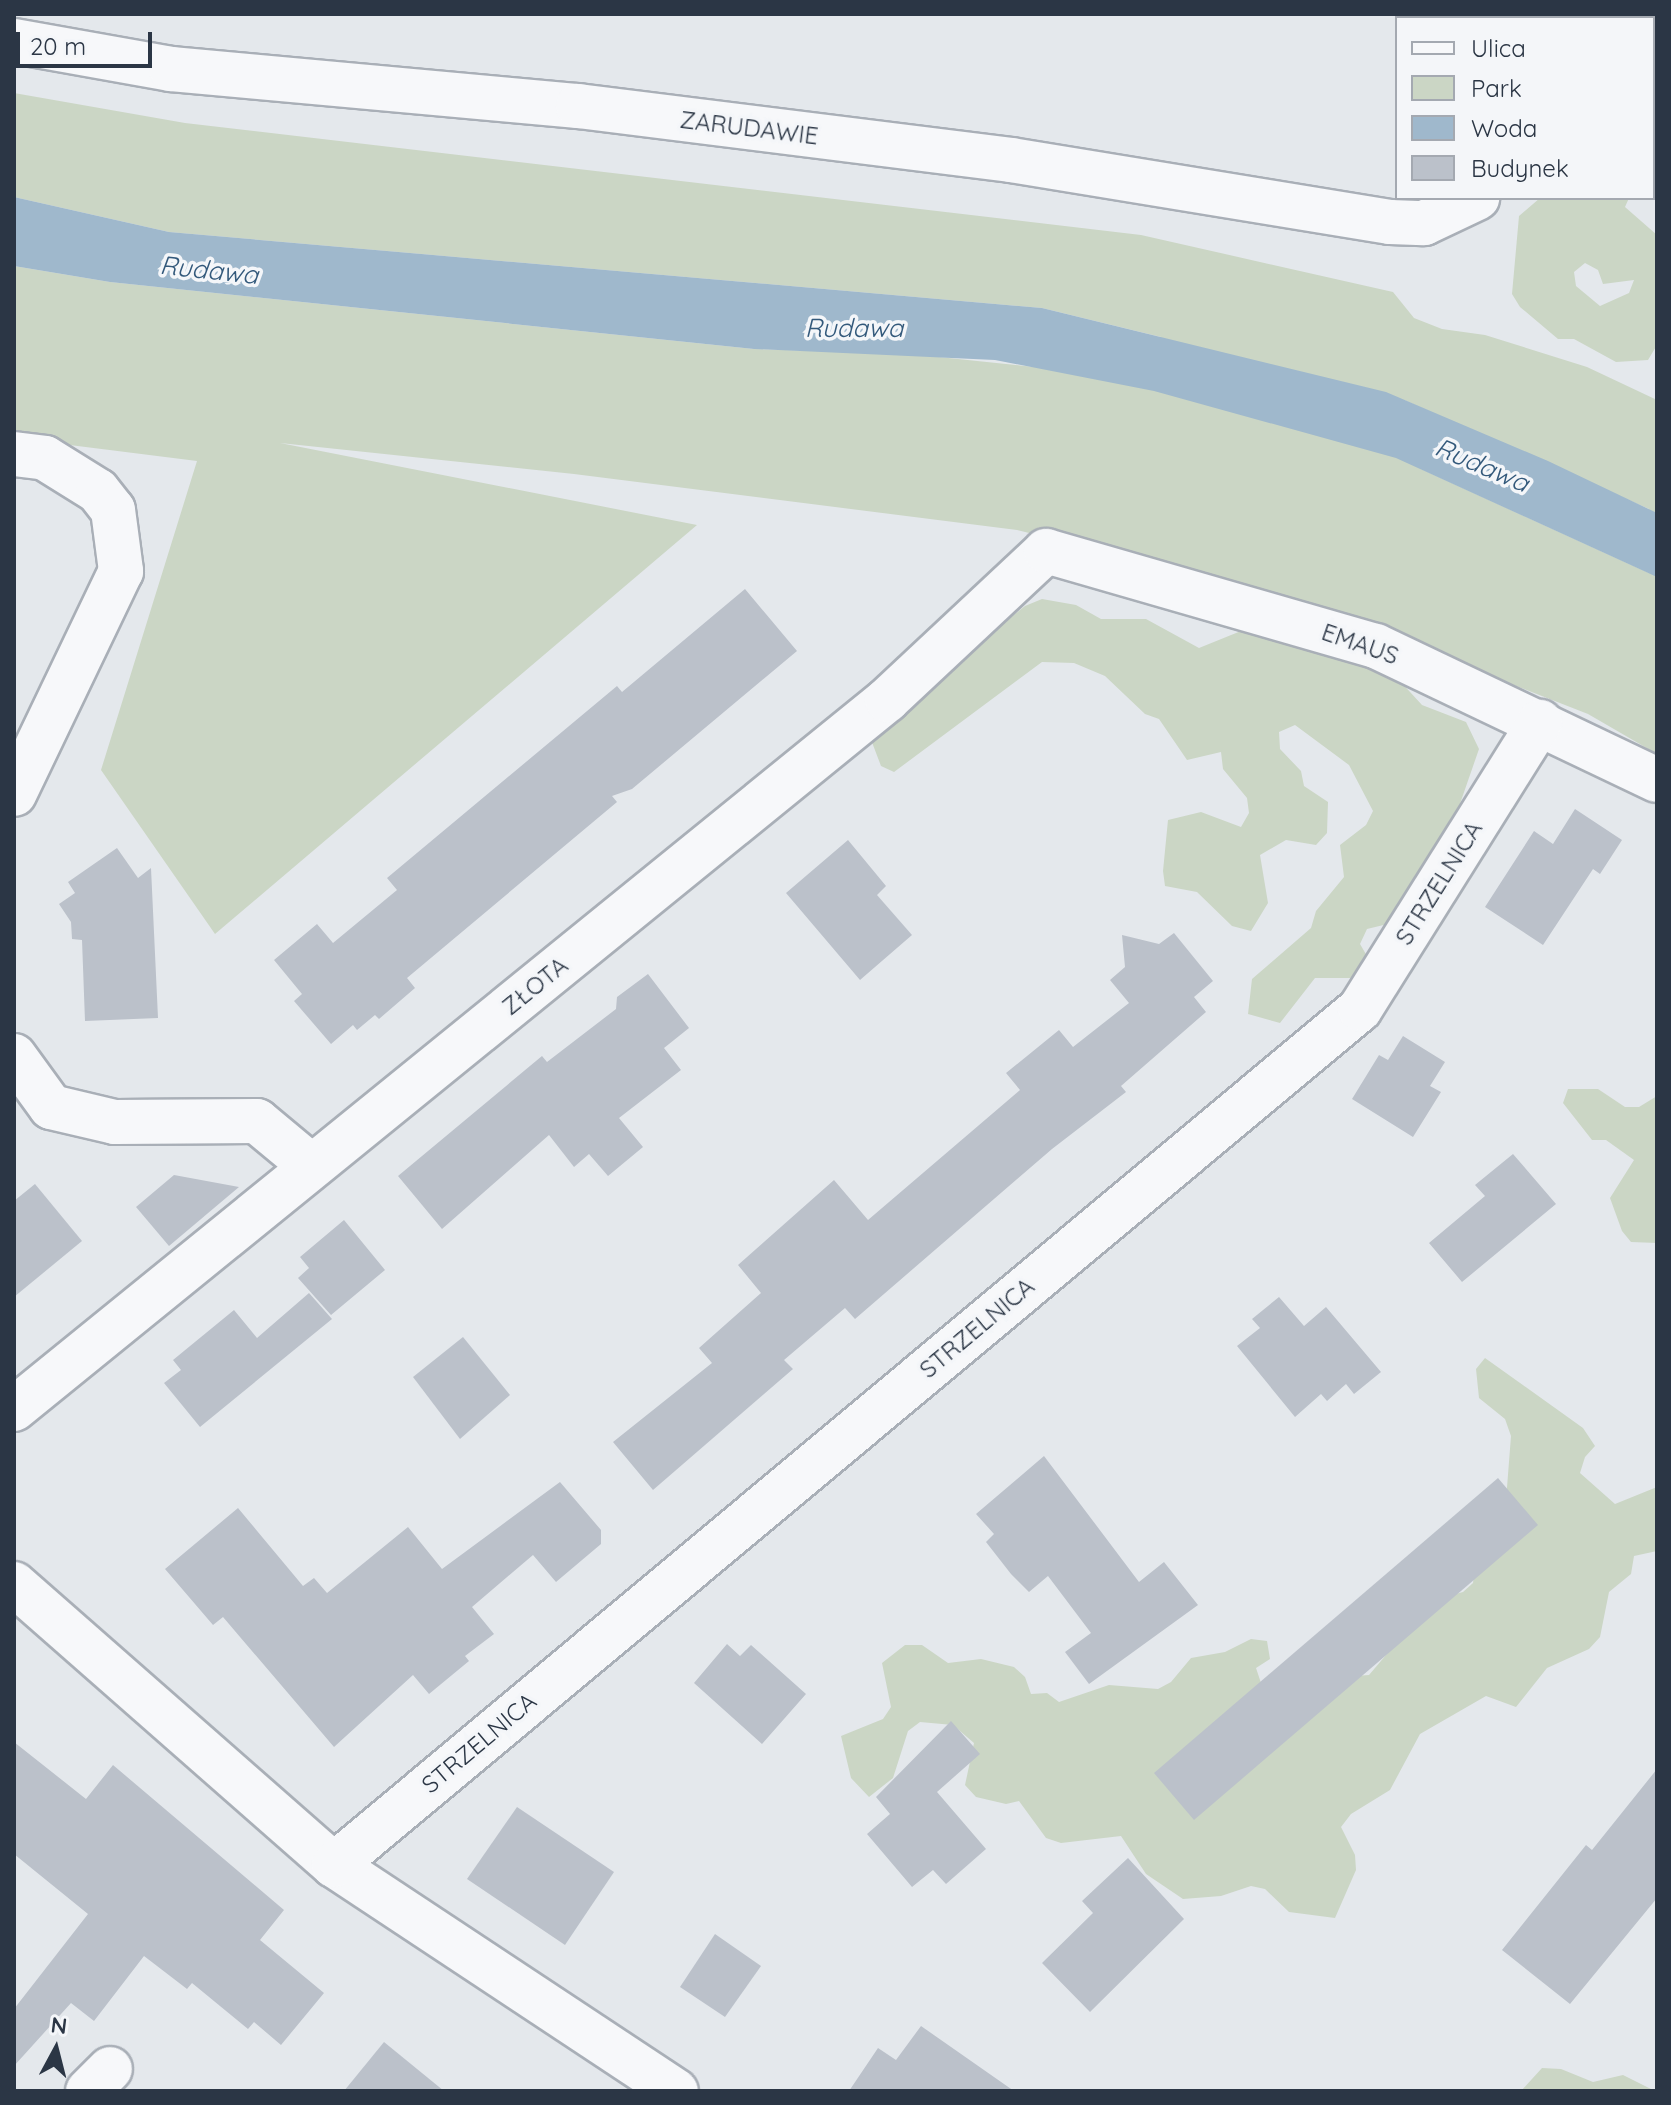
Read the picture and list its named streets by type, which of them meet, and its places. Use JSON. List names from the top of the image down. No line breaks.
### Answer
{"streets":{"street":["ZARUDAWIE","EMAUS","STRZELNICA","ZŁOTA"]},"crossings":[["EMAUS","STRZELNICA"],["EMAUS","ZŁOTA"]],"water":["Rudawa"],"legend":["Ulica","Park","Woda","Budynek"],"scale_bar":"20 m","north":"top"}
